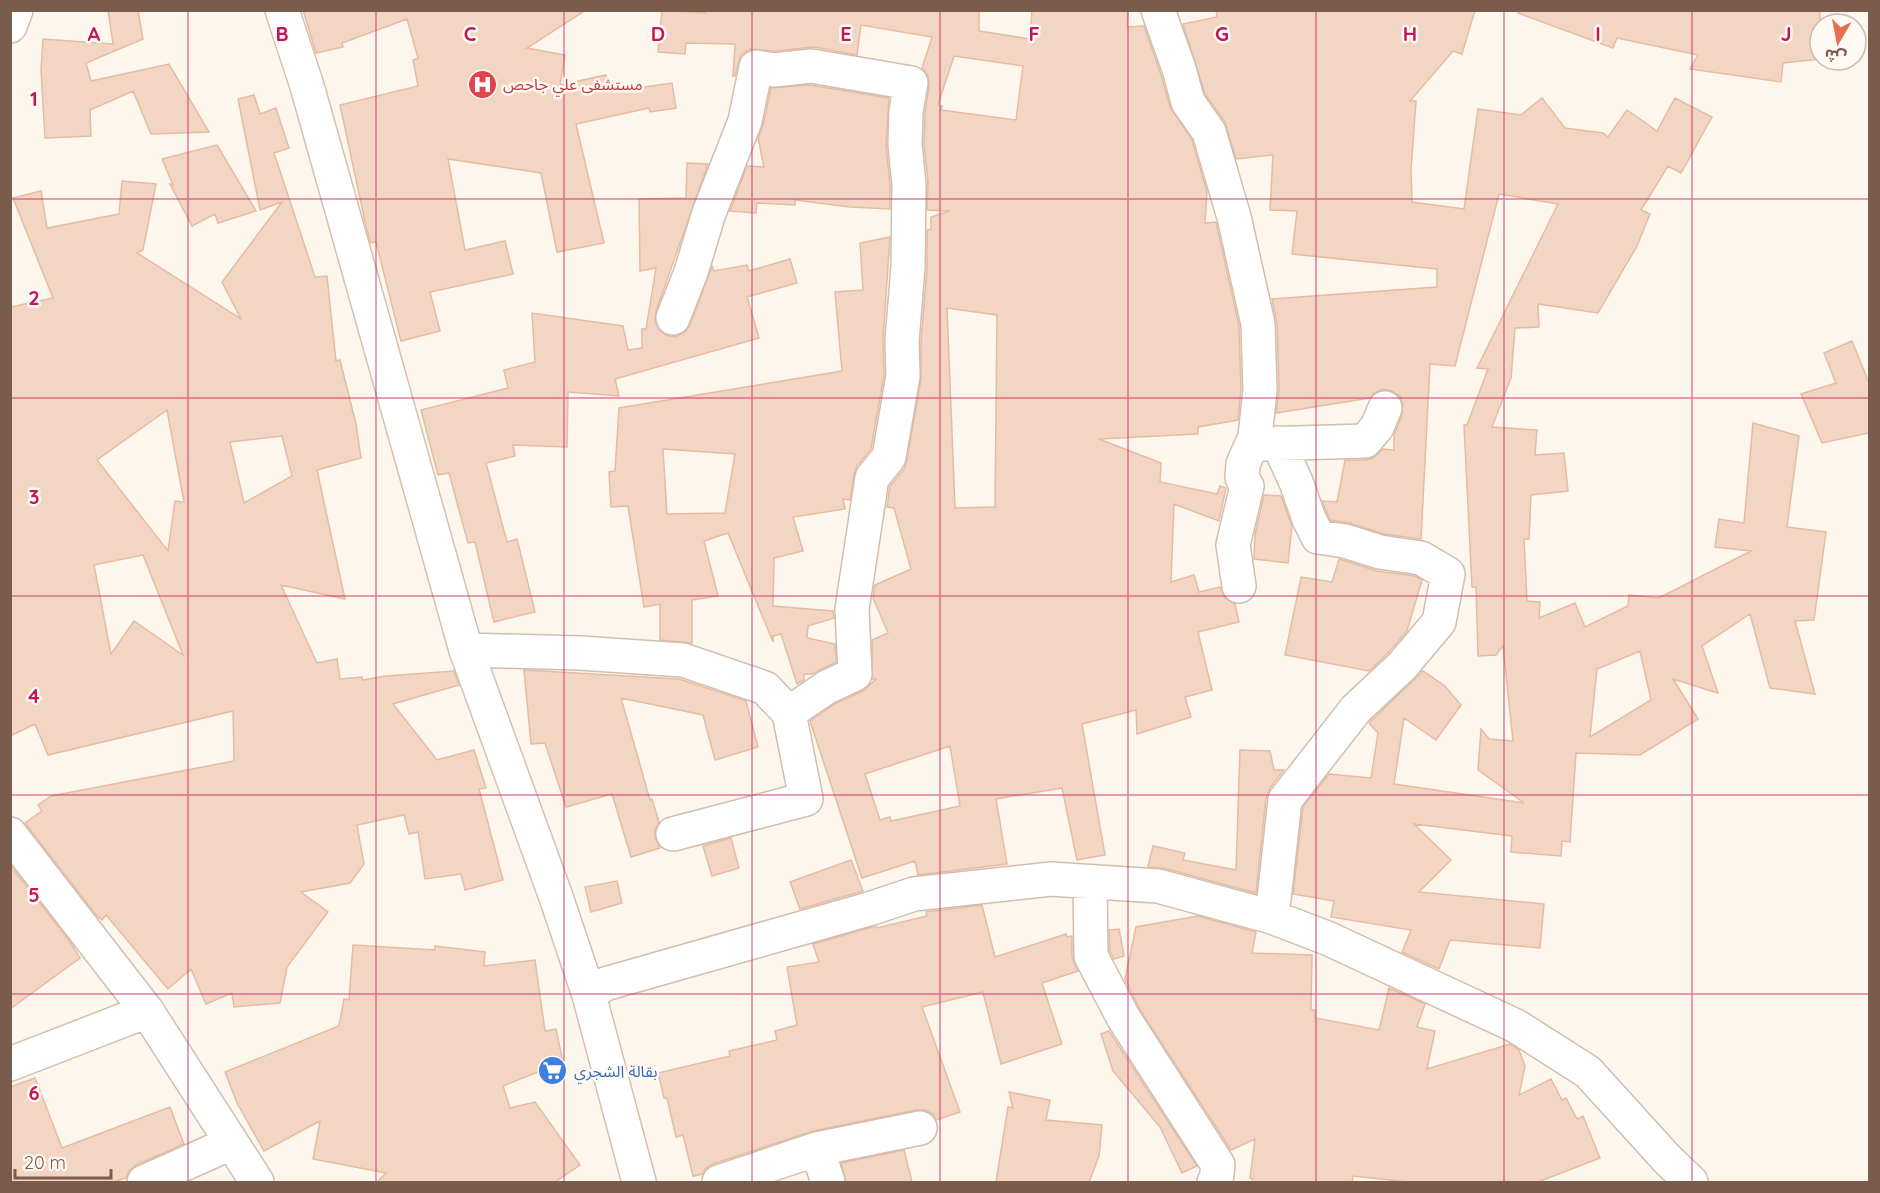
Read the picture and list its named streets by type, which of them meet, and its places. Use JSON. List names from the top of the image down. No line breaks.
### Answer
{"places":{"hospital":["مستشفى علي جاحص"],"supermarket":["بقالة الشجري"]},"scale_bar":"20 m","north":"bottom","grid":{"columns":["A","B","C","D","E","F","G","H","I","J"],"rows":["1","2","3","4","5","6"]}}
